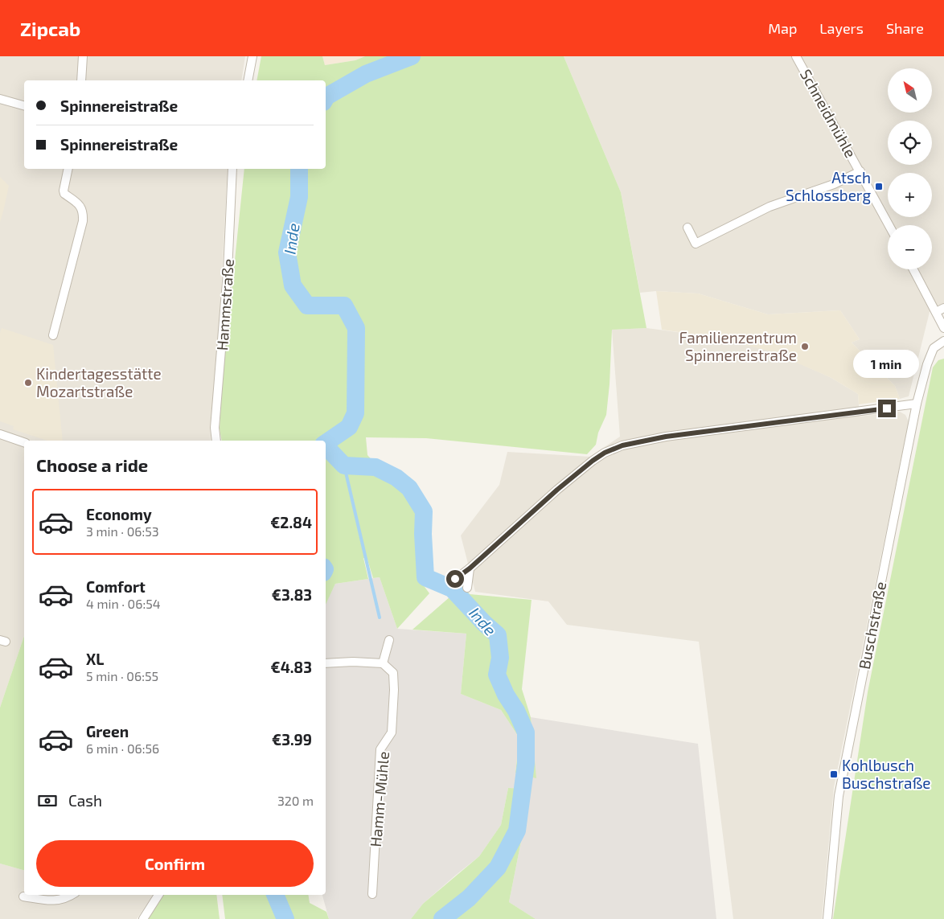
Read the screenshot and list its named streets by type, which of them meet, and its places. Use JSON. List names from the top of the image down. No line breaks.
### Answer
{"streets":{"street":["Schneidmühle","Hammstraße","Buschstraße","Hamm-Mühle"]},"water":["Inde"],"places":{"transit":["Atsch Schlossberg","Kohlbusch Buschstraße"],"other":["Familienzentrum Spinnereistraße","Kindertagesstätte Mozartstraße"]},"north":"top left","page":{"header":"Zipcab","nav":["Map","Layers","Share"],"map_buttons":["+","−"],"banner":["Spinnereistraße","Spinnereistraße"],"bubble":"1 min","heading":"Choose a ride","list":[{"name":"Economy","note":"3 min · 06:53","value":"€2.84"},{"name":"Comfort","note":"4 min · 06:54","value":"€3.83"},{"name":"XL","note":"5 min · 06:55","value":"€4.83"},{"name":"Green","note":"6 min · 06:56","value":"€3.99"}],"pay":["Cash","320 m"],"buttons":"Confirm"}}
